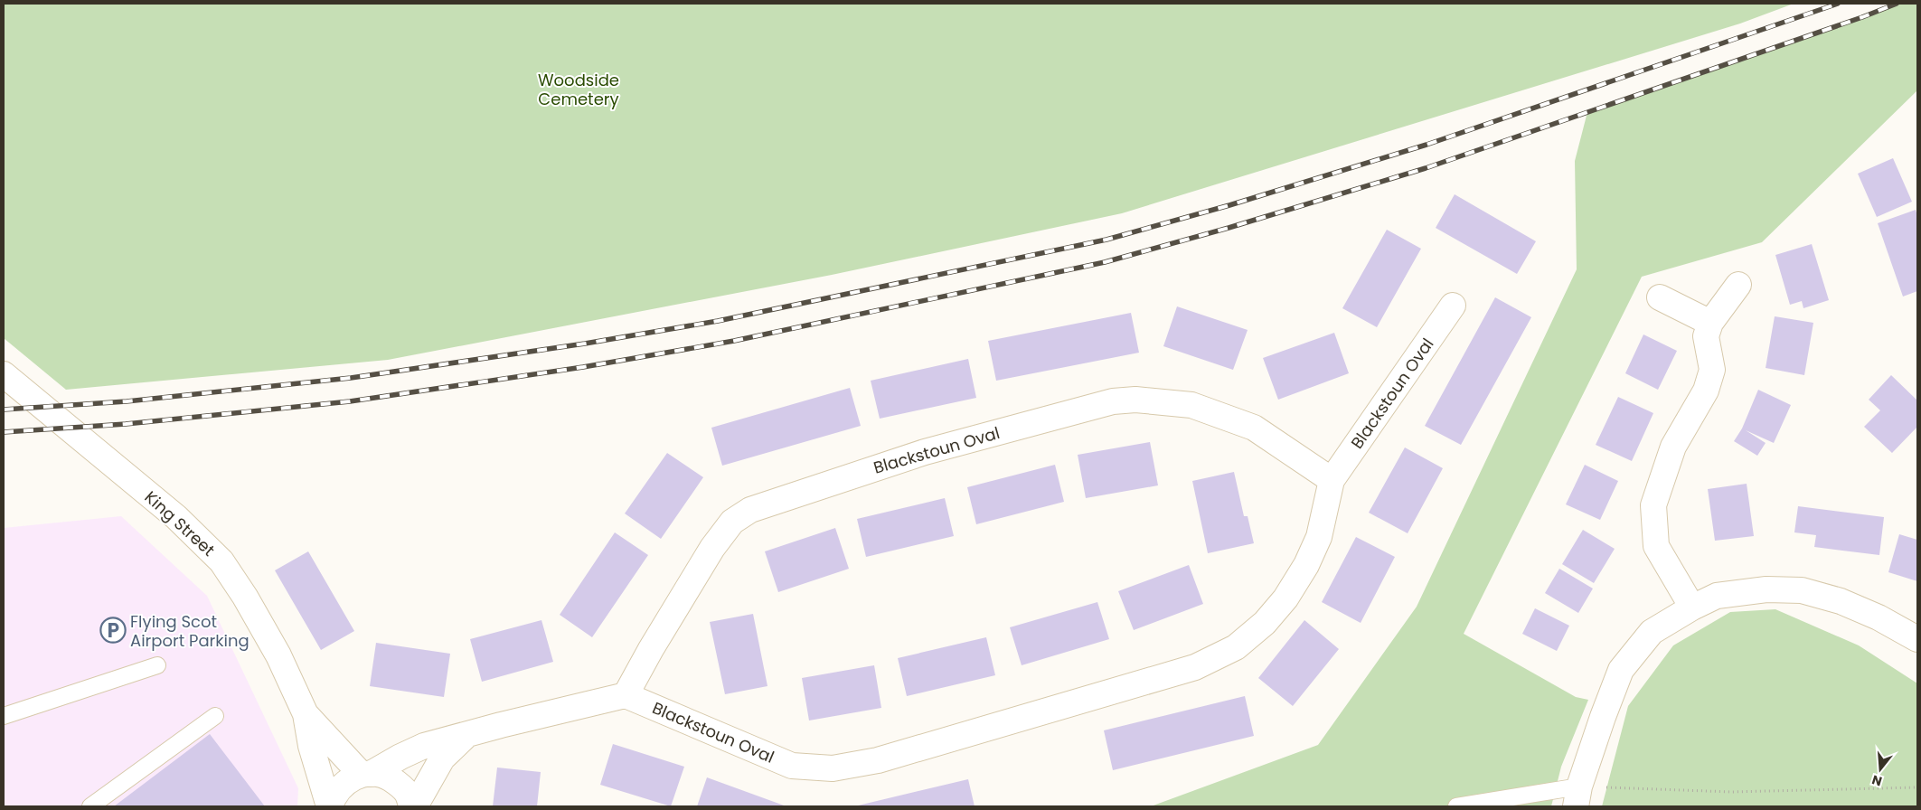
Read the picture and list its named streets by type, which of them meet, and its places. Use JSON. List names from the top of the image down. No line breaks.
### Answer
{"streets":{"street":["Blackstoun Oval","King Street"]},"parks":["Woodside Cemetery"],"places":{"parking":["Flying Scot Airport Parking"]},"north":"bottom"}
